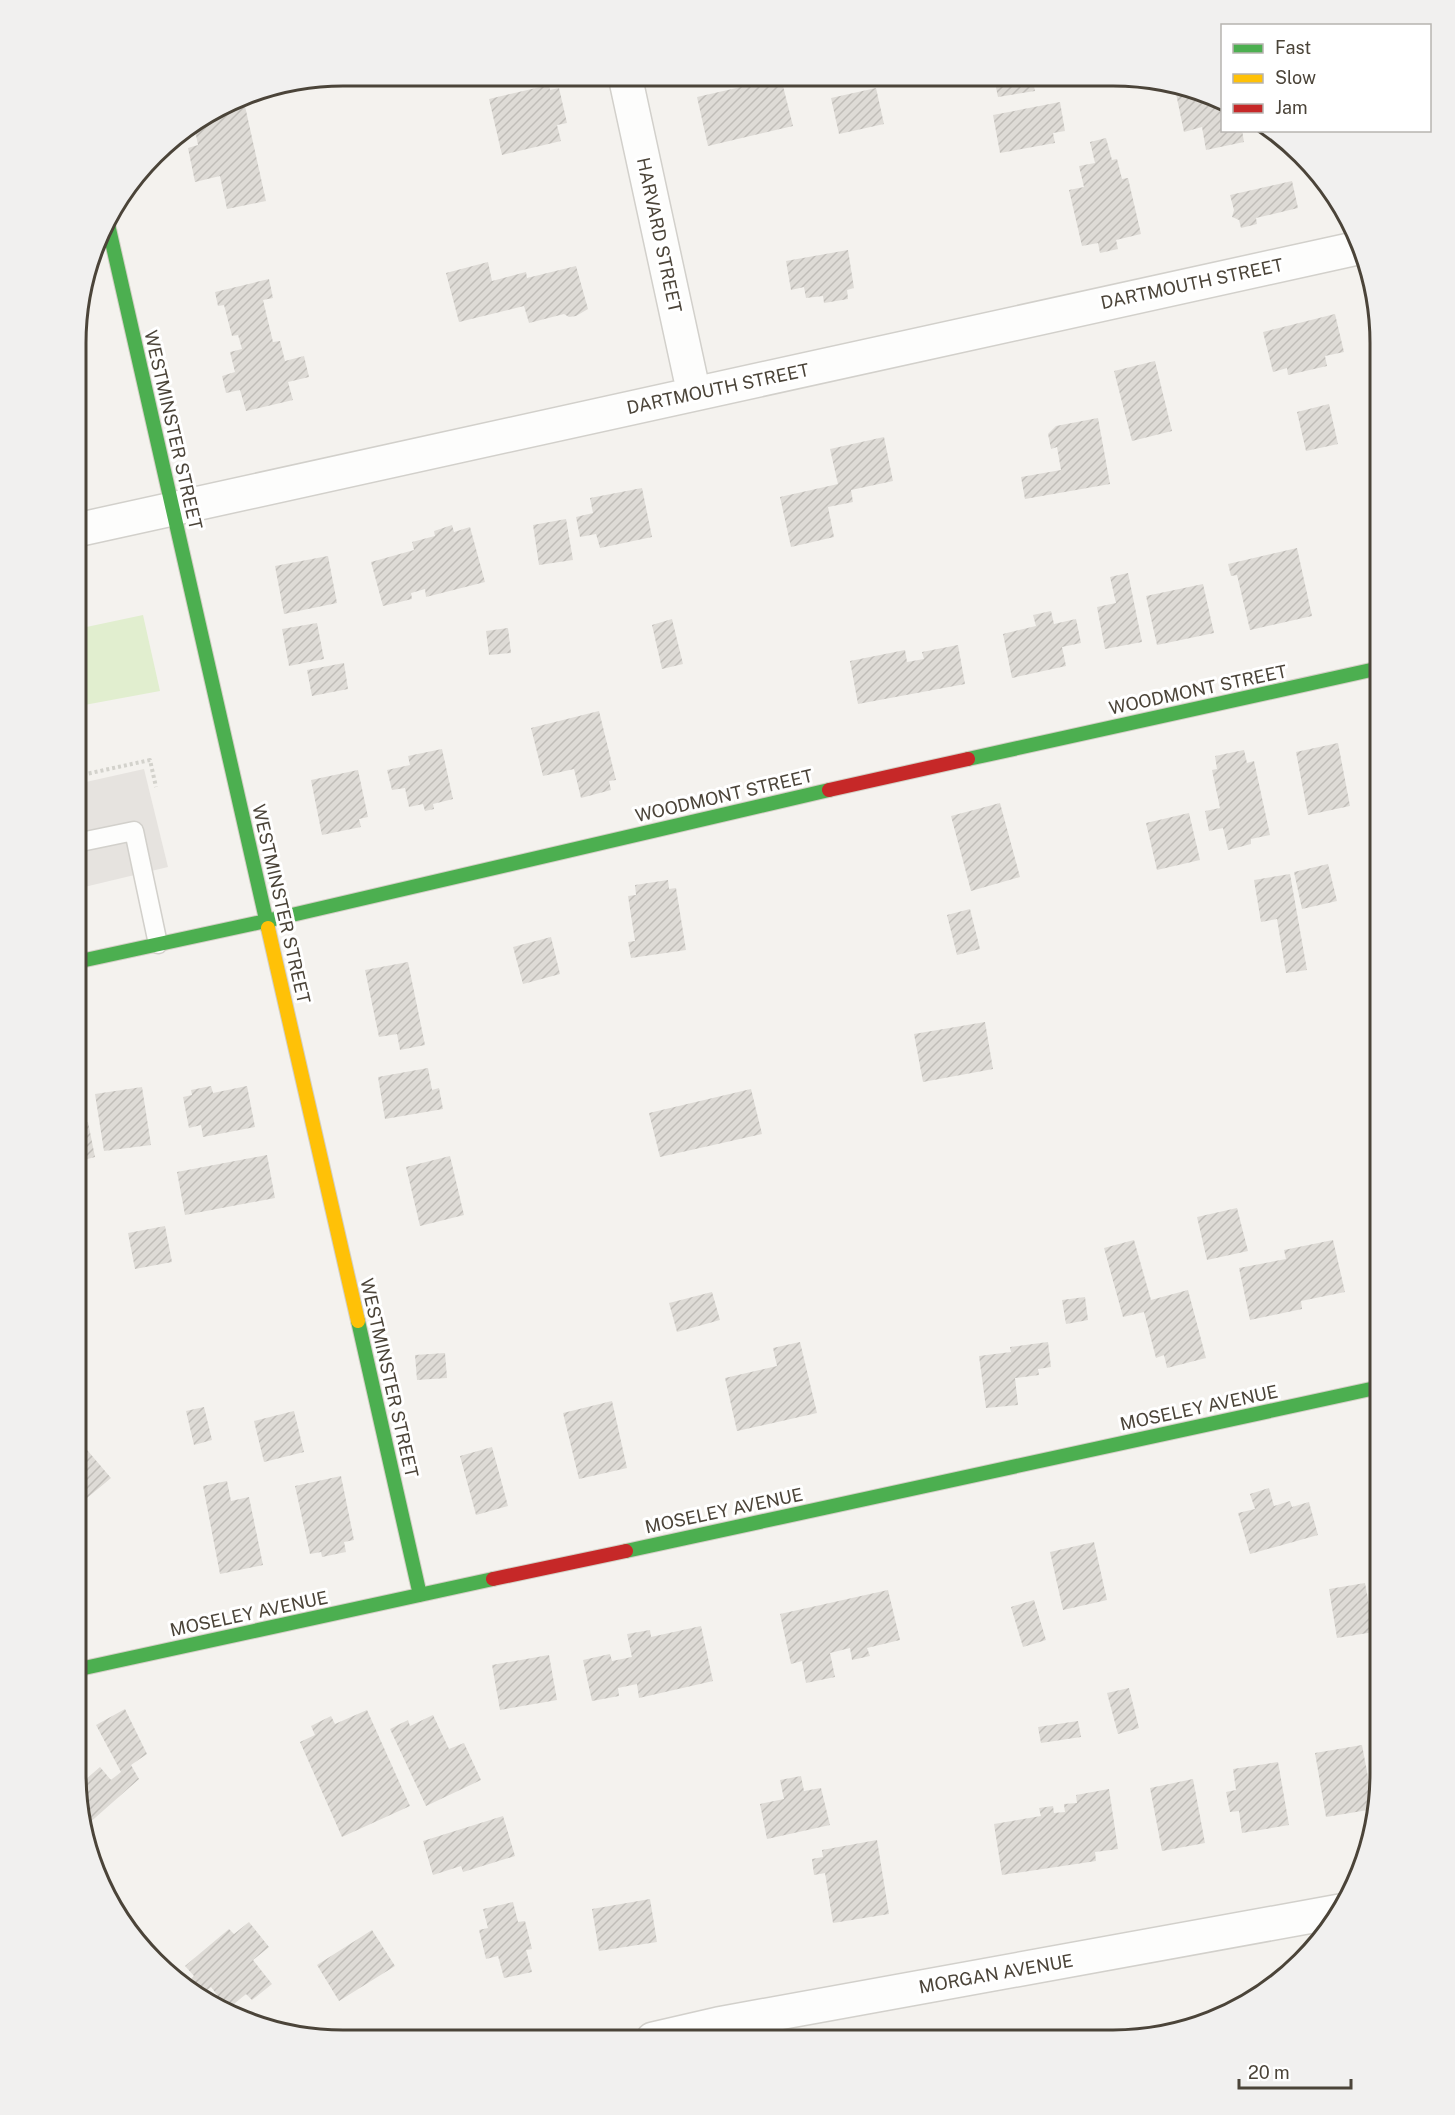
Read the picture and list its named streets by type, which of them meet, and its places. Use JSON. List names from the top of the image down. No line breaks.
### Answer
{"streets":{"street":["HARVARD STREET","DARTMOUTH STREET","WESTMINSTER STREET","WOODMONT STREET","MOSELEY AVENUE","MORGAN AVENUE"]},"crossings":[["HARVARD STREET","DARTMOUTH STREET"],["DARTMOUTH STREET","WESTMINSTER STREET"],["WESTMINSTER STREET","WOODMONT STREET"],["WESTMINSTER STREET","MOSELEY AVENUE"]],"legend":["Fast","Slow","Jam"],"scale_bar":"20 m"}
